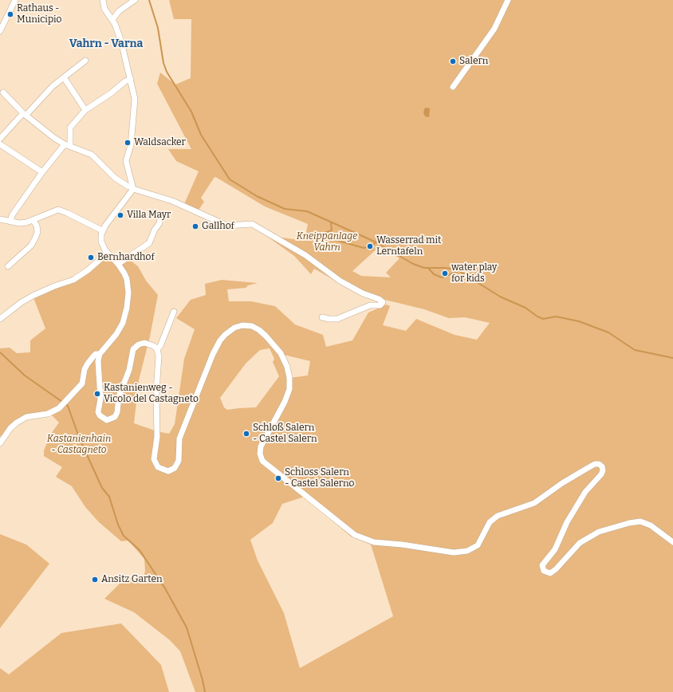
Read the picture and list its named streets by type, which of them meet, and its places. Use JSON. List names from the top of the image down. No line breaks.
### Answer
{"districts":["Vahrn - Varna"],"parks":["Kneippanlage Vahrn","Kastanienhain - Castagneto"],"places":["Rathaus - Municipio","Salern","Waldsacker","Villa Mayr","Gallhof","Wasserrad mit Lerntafeln","Bernhardhof","water play for kids","Kastanienweg - Vicolo del Castagneto","Schloß Salern - Castel Salern","Schloss Salern - Castel Salerno","Ansitz Garten"]}
